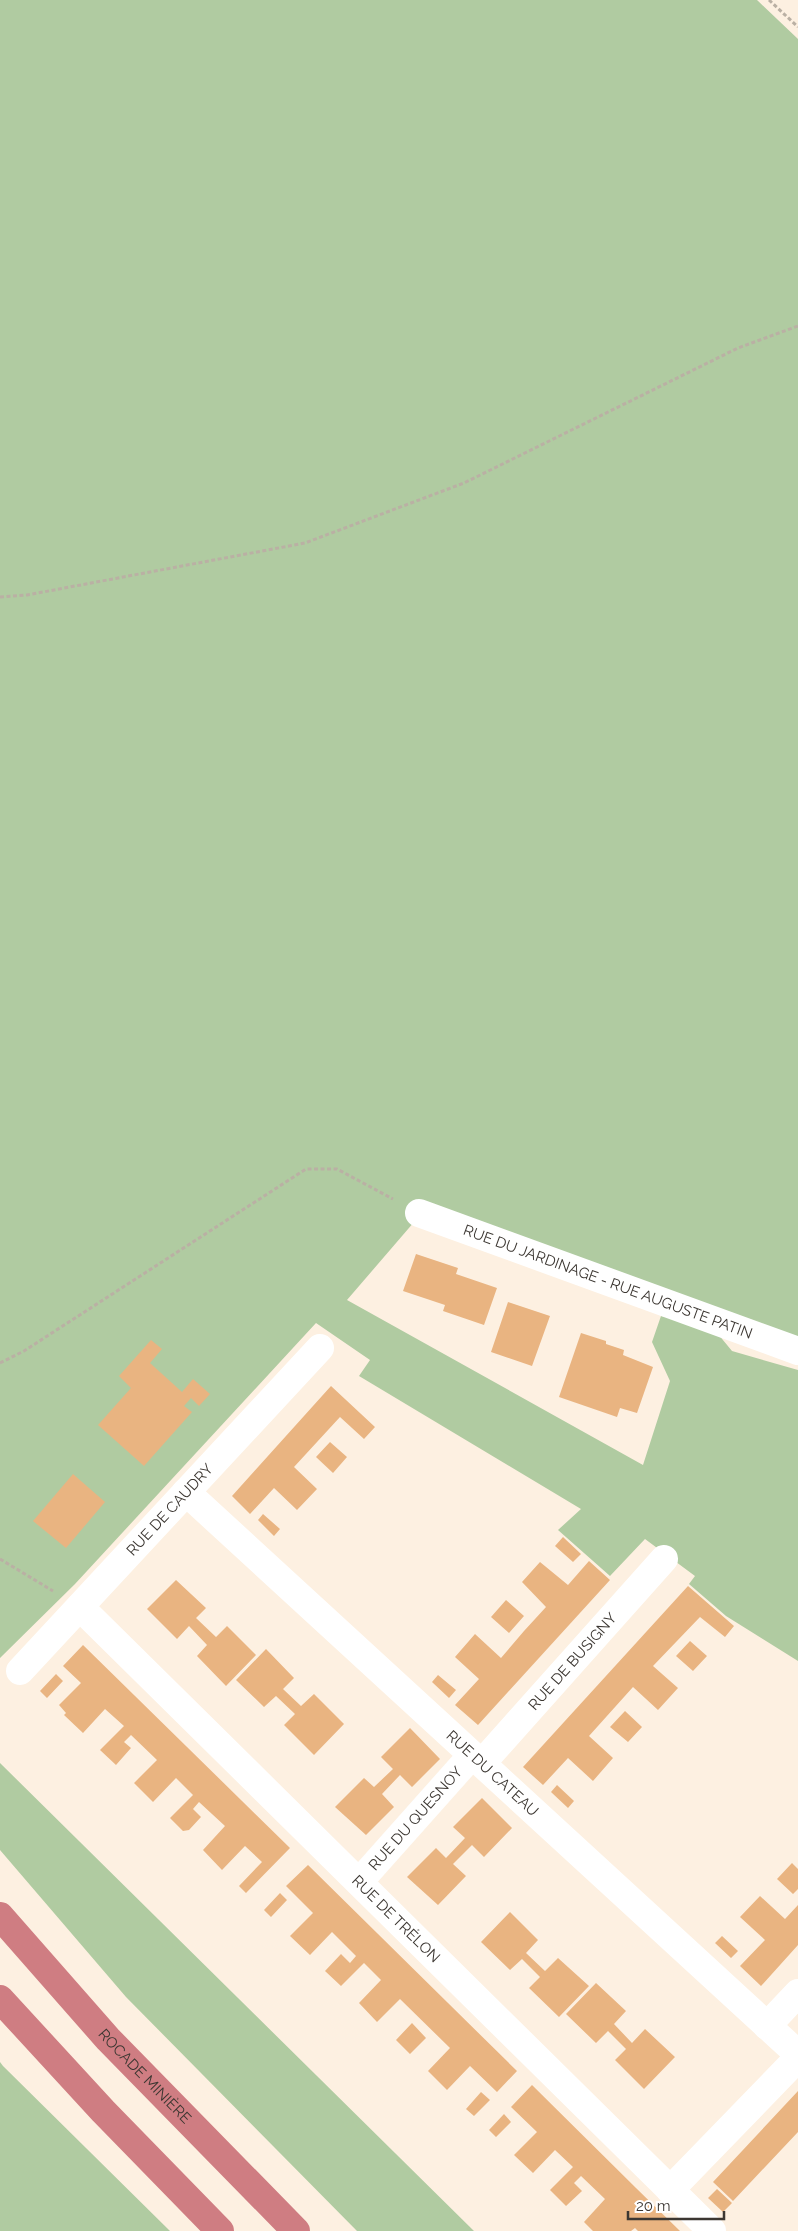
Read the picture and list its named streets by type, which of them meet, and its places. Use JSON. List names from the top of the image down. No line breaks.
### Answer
{"streets":{"highway":["ROCADE MINIÈRE"],"street":["RUE DU JARDINAGE - RUE AUGUSTE PATIN","RUE DE CAUDRY","RUE DE BUSIGNY","RUE DU CATEAU","RUE DU QUESNOY","RUE DE TRÉLON"]},"crossings":[["RUE DE CAUDRY","RUE DU CATEAU"],["RUE DE CAUDRY","RUE DE TRÉLON"],["RUE DE BUSIGNY","RUE DU CATEAU"],["RUE DE BUSIGNY","RUE DU QUESNOY"],["RUE DU CATEAU","RUE DU QUESNOY"],["RUE DU QUESNOY","RUE DE TRÉLON"]],"scale_bar":"20 m"}
